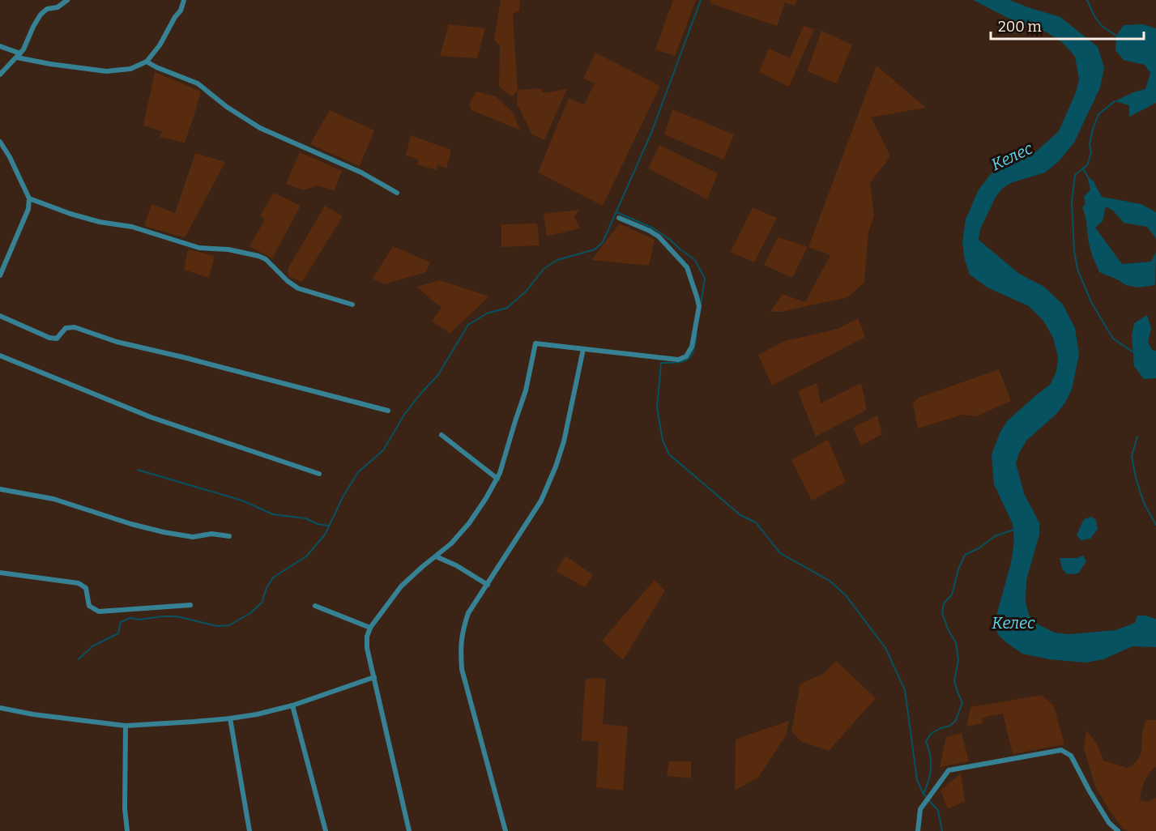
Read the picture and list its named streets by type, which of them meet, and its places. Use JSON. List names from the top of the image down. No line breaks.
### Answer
{"water":["Келес"],"scale_bar":"200 m"}
